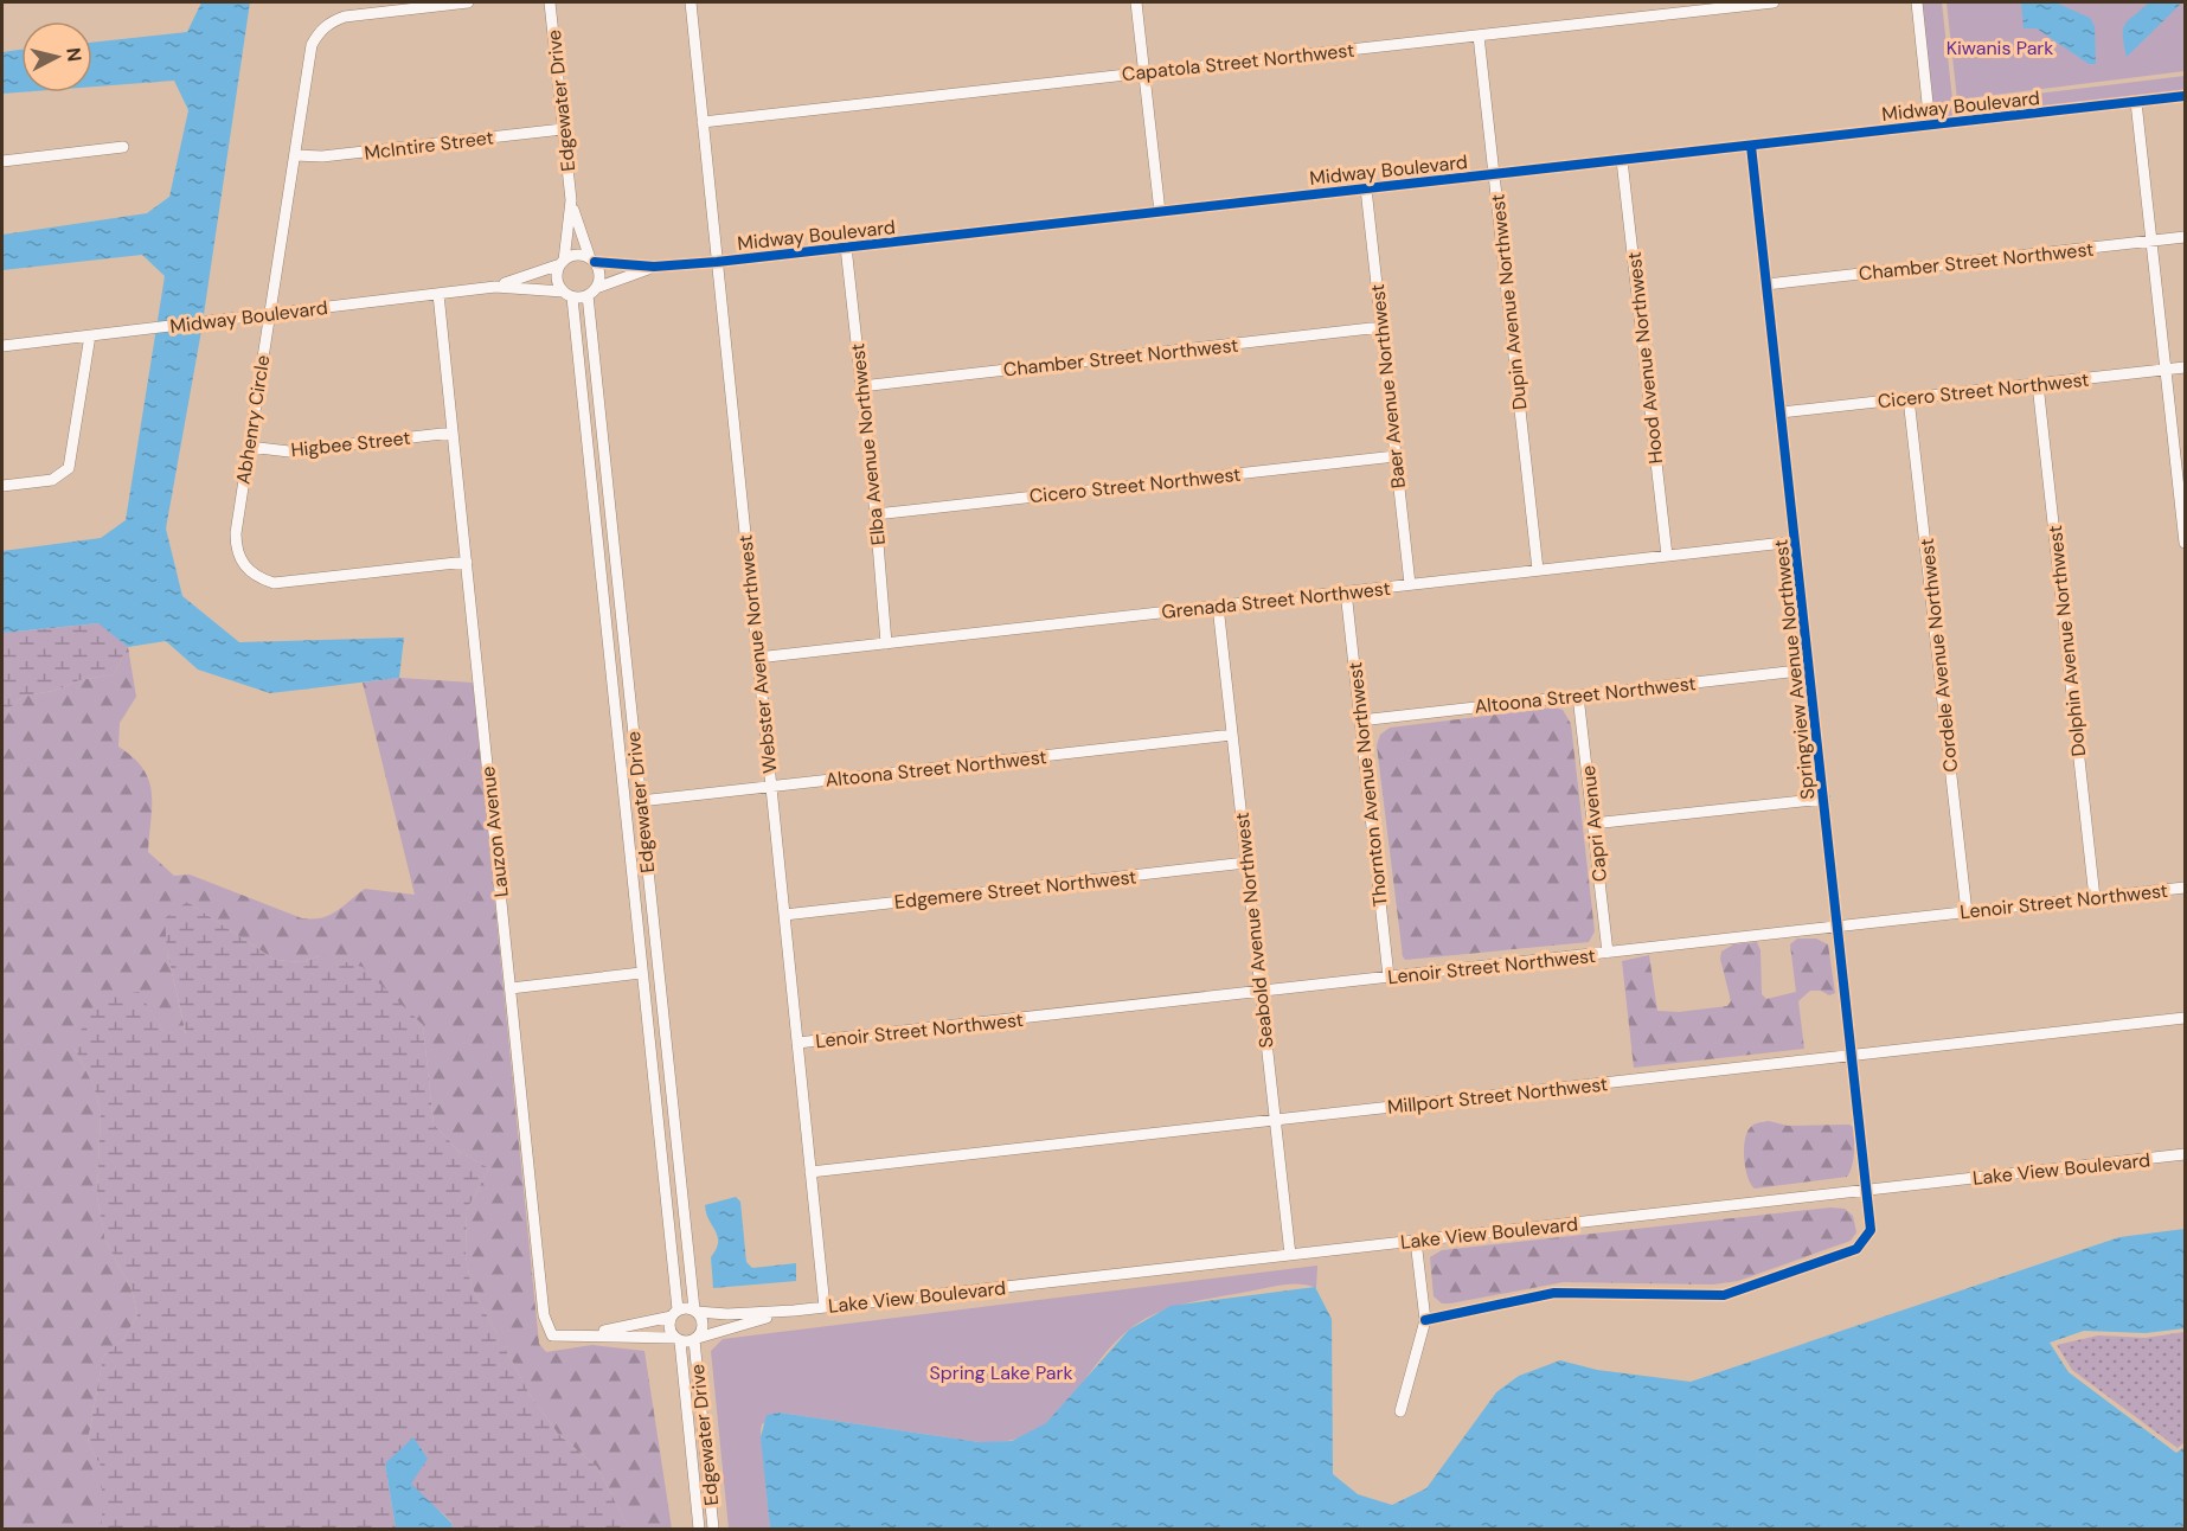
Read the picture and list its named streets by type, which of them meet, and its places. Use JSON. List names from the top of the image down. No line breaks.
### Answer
{"streets":{"street":["Capatola Street Northwest","Edgewater Drive","Midway Boulevard","McIntire Street","Chamber Street Northwest","Dupin Avenue Northwest","Hood Avenue Northwest","Baer Avenue Northwest","Cicero Street Northwest","Abhenry Circle","Higbee Street","Elba Avenue Northwest","Grenada Street Northwest","Dolphin Avenue Northwest","Webster Avenue Northwest","Cordele Avenue Northwest","Springview Avenue Northwest","Altoona Street Northwest","Thornton Avenue Northwest","Capri Avenue","Lauzon Avenue","Edgemere Street Northwest","Lenoir Street Northwest","Seabold Avenue Northwest","Millport Street Northwest","Lake View Boulevard"]},"crossings":[["Capatola Street Northwest","Dupin Avenue Northwest"],["Capatola Street Northwest","Webster Avenue Northwest"],["Edgewater Drive","Midway Boulevard"],["Edgewater Drive","McIntire Street"],["Edgewater Drive","Altoona Street Northwest"],["Edgewater Drive","Lauzon Avenue"],["Edgewater Drive","Lake View Boulevard"],["Midway Boulevard","Dupin Avenue Northwest"],["Midway Boulevard","Hood Avenue Northwest"],["Midway Boulevard","Baer Avenue Northwest"],["Midway Boulevard","Abhenry Circle"],["Midway Boulevard","Elba Avenue Northwest"],["Midway Boulevard","Webster Avenue Northwest"],["Midway Boulevard","Springview Avenue Northwest"],["Midway Boulevard","Lauzon Avenue"],["McIntire Street","Abhenry Circle"],["Chamber Street Northwest","Baer Avenue Northwest"],["Chamber Street Northwest","Elba Avenue Northwest"],["Chamber Street Northwest","Springview Avenue Northwest"],["Dupin Avenue Northwest","Grenada Street Northwest"],["Hood Avenue Northwest","Grenada Street Northwest"],["Baer Avenue Northwest","Cicero Street Northwest"],["Baer Avenue Northwest","Grenada Street Northwest"],["Cicero Street Northwest","Elba Avenue Northwest"],["Cicero Street Northwest","Dolphin Avenue Northwest"],["Cicero Street Northwest","Cordele Avenue Northwest"],["Cicero Street Northwest","Springview Avenue Northwest"],["Abhenry Circle","Higbee Street"],["Abhenry Circle","Lauzon Avenue"],["Higbee Street","Lauzon Avenue"],["Elba Avenue Northwest","Grenada Street Northwest"],["Grenada Street Northwest","Webster Avenue Northwest"],["Grenada Street Northwest","Springview Avenue Northwest"],["Grenada Street Northwest","Thornton Avenue Northwest"],["Grenada Street Northwest","Seabold Avenue Northwest"],["Dolphin Avenue Northwest","Lenoir Street Northwest"],["Webster Avenue Northwest","Altoona Street Northwest"],["Webster Avenue Northwest","Edgemere Street Northwest"],["Webster Avenue Northwest","Lenoir Street Northwest"],["Webster Avenue Northwest","Millport Street Northwest"],["Webster Avenue Northwest","Lake View Boulevard"],["Cordele Avenue Northwest","Lenoir Street Northwest"],["Springview Avenue Northwest","Altoona Street Northwest"],["Springview Avenue Northwest","Lenoir Street Northwest"],["Springview Avenue Northwest","Millport Street Northwest"],["Springview Avenue Northwest","Lake View Boulevard"],["Altoona Street Northwest","Thornton Avenue Northwest"],["Altoona Street Northwest","Capri Avenue"],["Altoona Street Northwest","Seabold Avenue Northwest"],["Thornton Avenue Northwest","Lenoir Street Northwest"],["Capri Avenue","Lenoir Street Northwest"],["Lauzon Avenue","Lake View Boulevard"],["Edgemere Street Northwest","Seabold Avenue Northwest"],["Lenoir Street Northwest","Seabold Avenue Northwest"],["Seabold Avenue Northwest","Millport Street Northwest"],["Seabold Avenue Northwest","Lake View Boulevard"]],"parks":["Kiwanis Park","Spring Lake Park"],"north":"right"}
